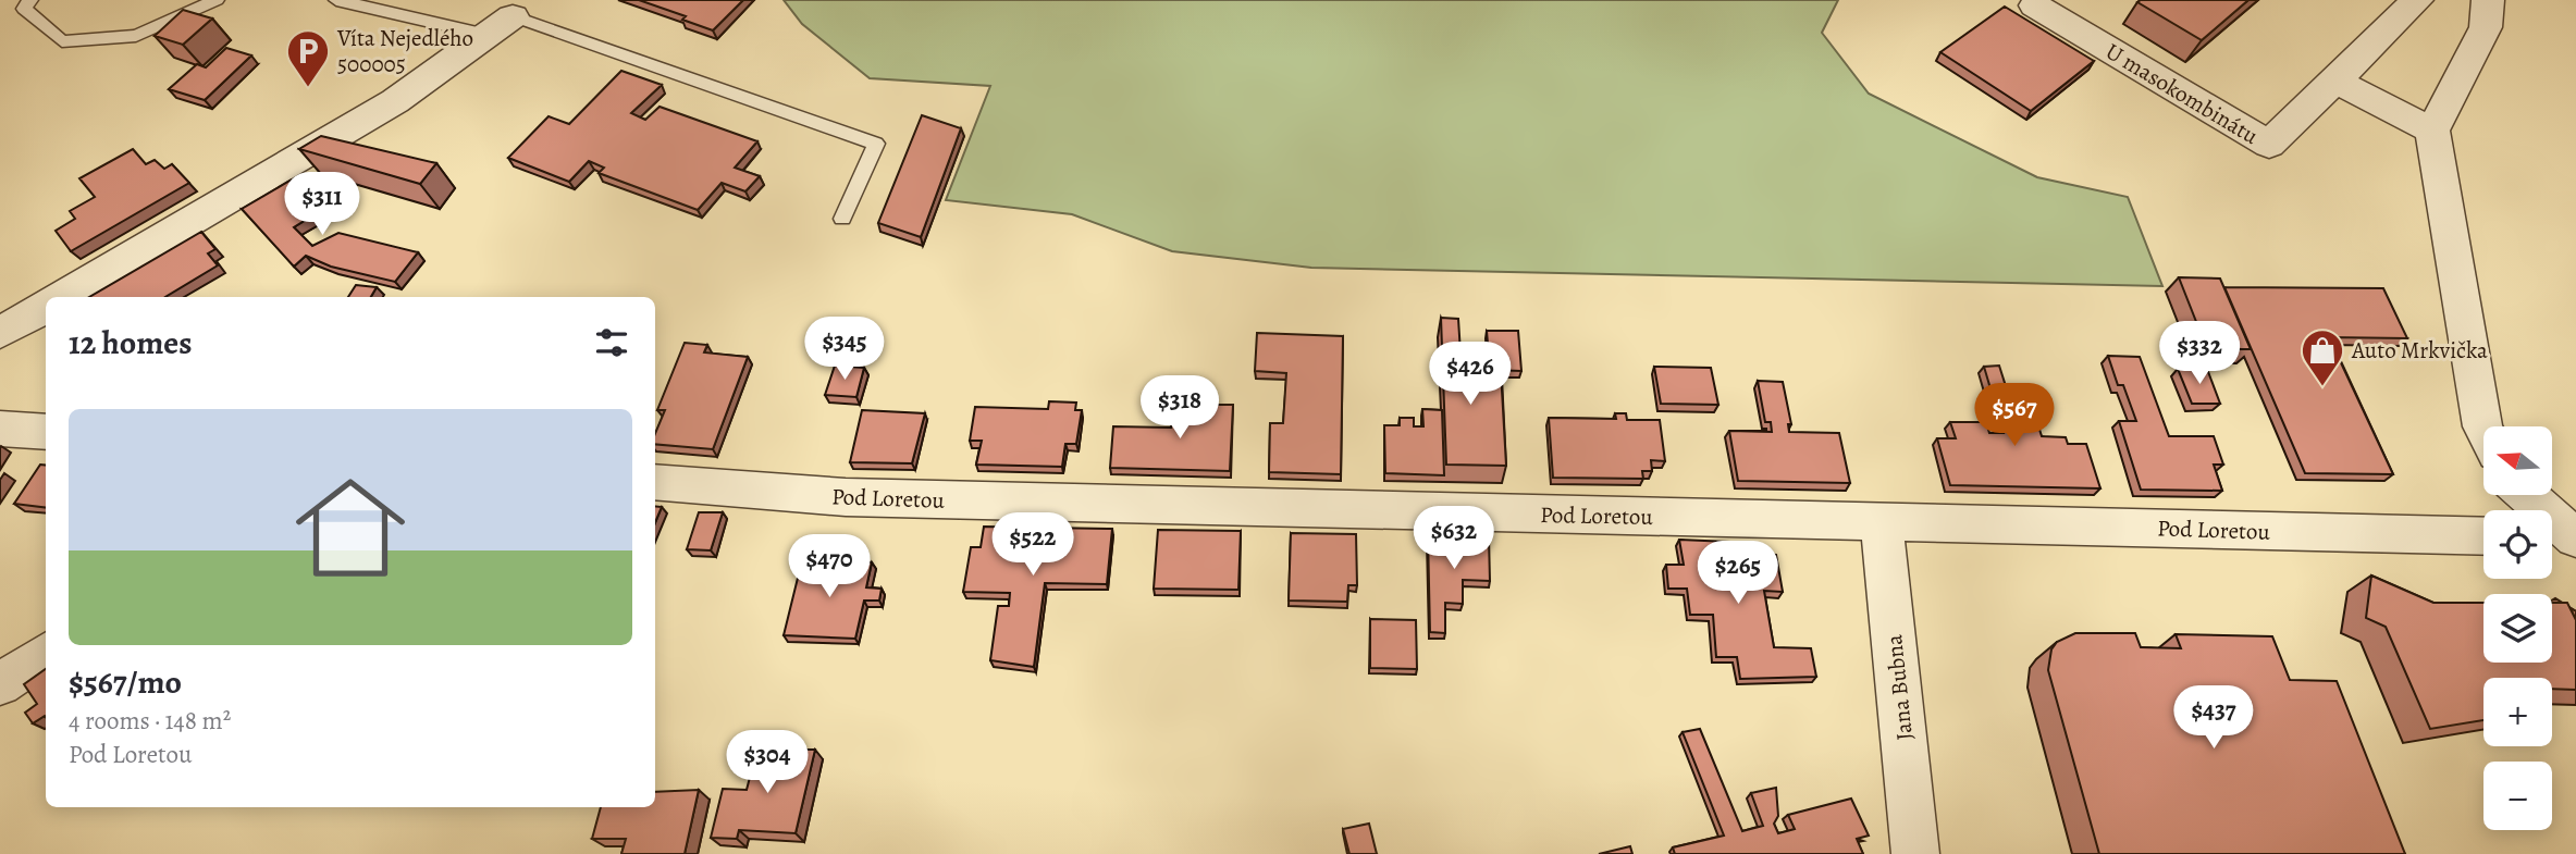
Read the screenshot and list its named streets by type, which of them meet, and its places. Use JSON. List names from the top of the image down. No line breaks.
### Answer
{"streets":{"street":["U masokombinátu","Pod Loretou","Jana Bubna"]},"crossings":[["Pod Loretou","Jana Bubna"]],"places":{"parking":["Víta Nejedlého 500005"],"shop":["Auto Mrkvička"]},"north":"left","page":{"price":["$311","$345","$332","$426","$318","$567","$632","$522","$470","$265","$437","$304"],"heading":"12 homes","list":[{"name":"$567/mo","note":"4 rooms · 148 m² · Pod Loretou"}],"map_buttons":["+","−"]}}
